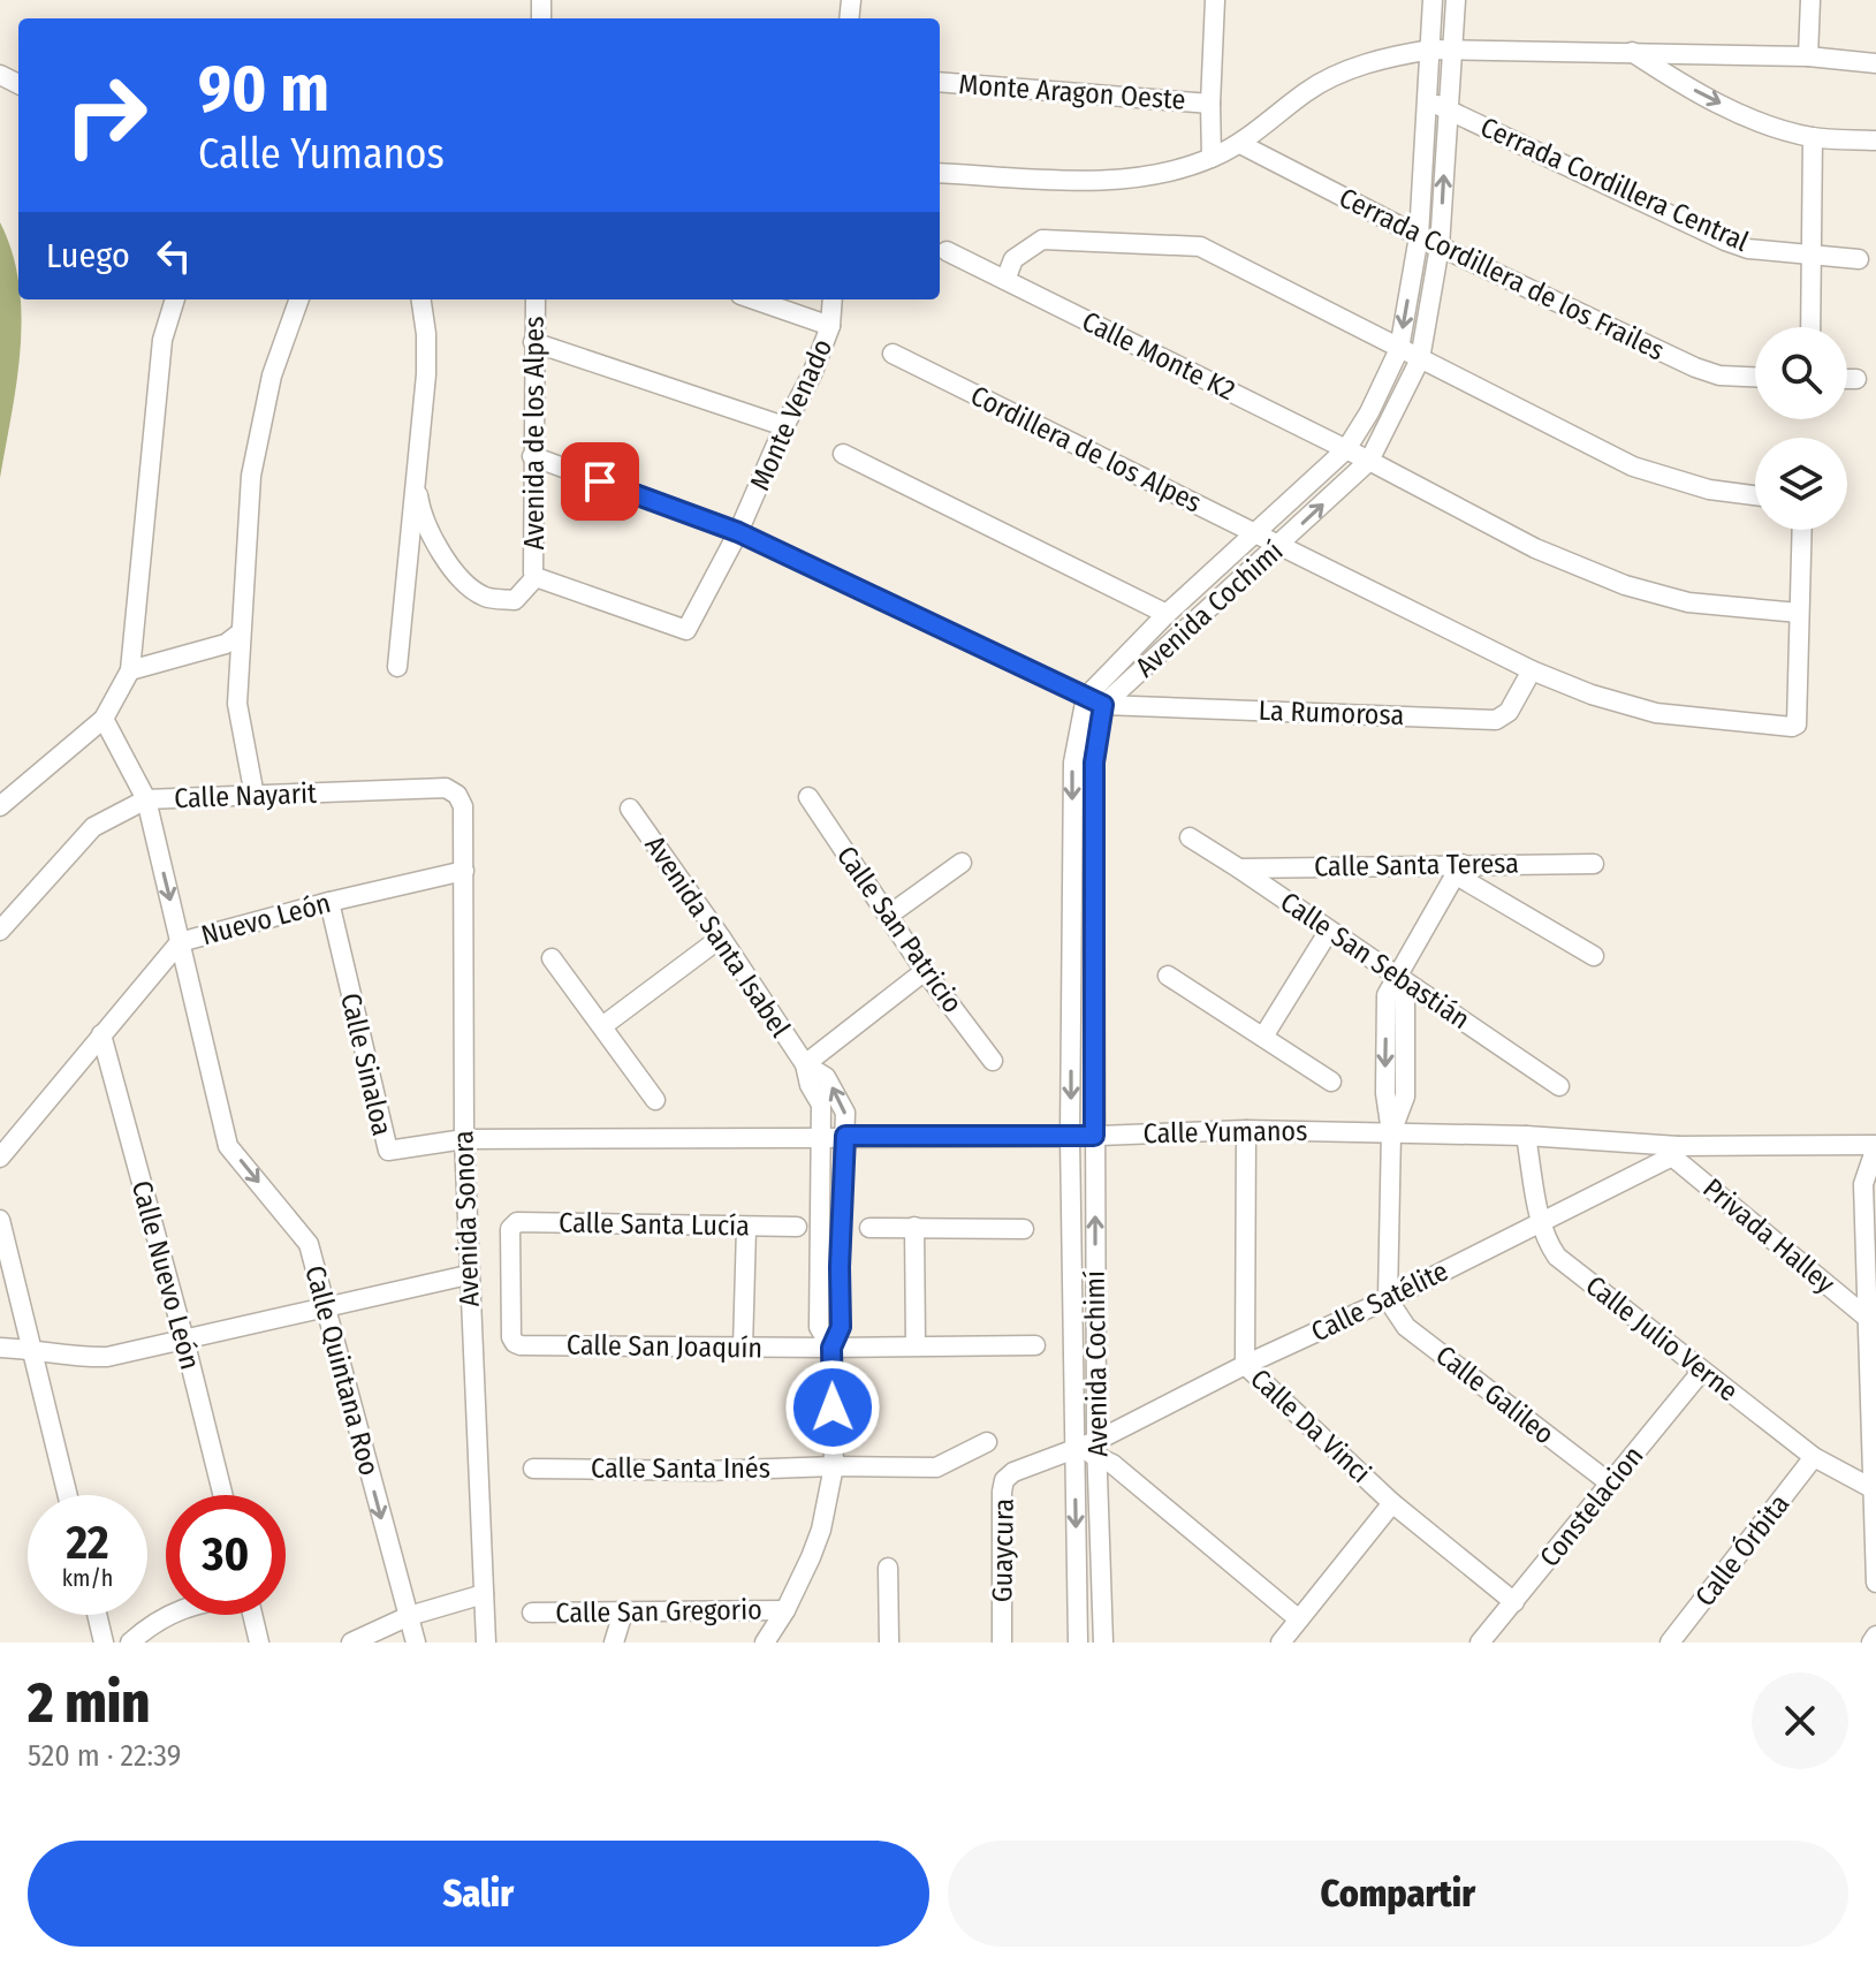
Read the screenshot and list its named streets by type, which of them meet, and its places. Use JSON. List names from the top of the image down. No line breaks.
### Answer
{"streets":{"street":["Monte Aragon Oeste","Cerrada Cordillera Central","Cerrada Cordillera de los Frailes","Calle Monte K2","Monte Venado","Avenida de los Alpes","Cordillera de los Alpes","Avenida Cochimí","La Rumorosa","Calle Nayarit","Calle Santa Teresa","Nuevo León","Calle San Patricio","Avenida Santa Isabel","Calle San Sebastián","Calle Sinaloa","Calle Yumanos","Avenida Sonora","Calle Santa Lucía","Privada Halley","Calle Nuevo León","Calle Satélite","Calle Julio Verne","Calle San Joaquín","Calle Quintana Roo","Calle Galileo","Calle Da Vinci","Calle Santa Inés","Constelacion","Guaycura","Calle Órbita","Calle San Gregorio"]},"crossings":[["Cerrada Cordillera Central","Avenida Cochimí"],["Cerrada Cordillera de los Frailes","Avenida Cochimí"],["Calle Monte K2","Cordillera de los Alpes"],["Calle Monte K2","Avenida Cochimí"],["Monte Venado","Avenida de los Alpes"],["Cordillera de los Alpes","Avenida Cochimí"],["Cordillera de los Alpes","La Rumorosa"],["Avenida Cochimí","La Rumorosa"],["Avenida Cochimí","Calle Yumanos"],["Avenida Cochimí","Calle Satélite"],["Avenida Cochimí","Guaycura"],["Calle Nayarit","Avenida Sonora"],["Calle Nayarit","Calle Quintana Roo"],["Calle Santa Teresa","Calle San Sebastián"],["Nuevo León","Calle Sinaloa"],["Nuevo León","Avenida Sonora"],["Nuevo León","Calle Nuevo León"],["Nuevo León","Calle Quintana Roo"],["Avenida Santa Isabel","Calle Yumanos"],["Avenida Santa Isabel","Calle San Joaquín"],["Avenida Santa Isabel","Calle Santa Inés"],["Avenida Santa Isabel","Calle San Gregorio"],["Calle Sinaloa","Calle Yumanos"],["Calle Sinaloa","Avenida Sonora"],["Calle Yumanos","Avenida Sonora"],["Calle Yumanos","Privada Halley"],["Calle Yumanos","Calle Satélite"],["Calle Yumanos","Calle Julio Verne"],["Calle Yumanos","Calle Da Vinci"],["Calle Santa Lucía","Calle San Joaquín"],["Privada Halley","Calle Satélite"],["Calle Satélite","Calle Julio Verne"],["Calle Satélite","Calle Galileo"],["Calle Satélite","Calle Da Vinci"],["Calle Satélite","Guaycura"],["Calle Julio Verne","Constelacion"],["Calle Julio Verne","Calle Órbita"],["Calle Galileo","Constelacion"],["Calle Da Vinci","Constelacion"]],"one_way":["Calle Quintana Roo"],"page":{"turn":["90 m","Calle Yumanos"],"then":"Luego","speed":"22 km/h","limit":"30","heading":["2 min","520 m · 22:39"],"buttons":["Salir","Compartir"]}}
